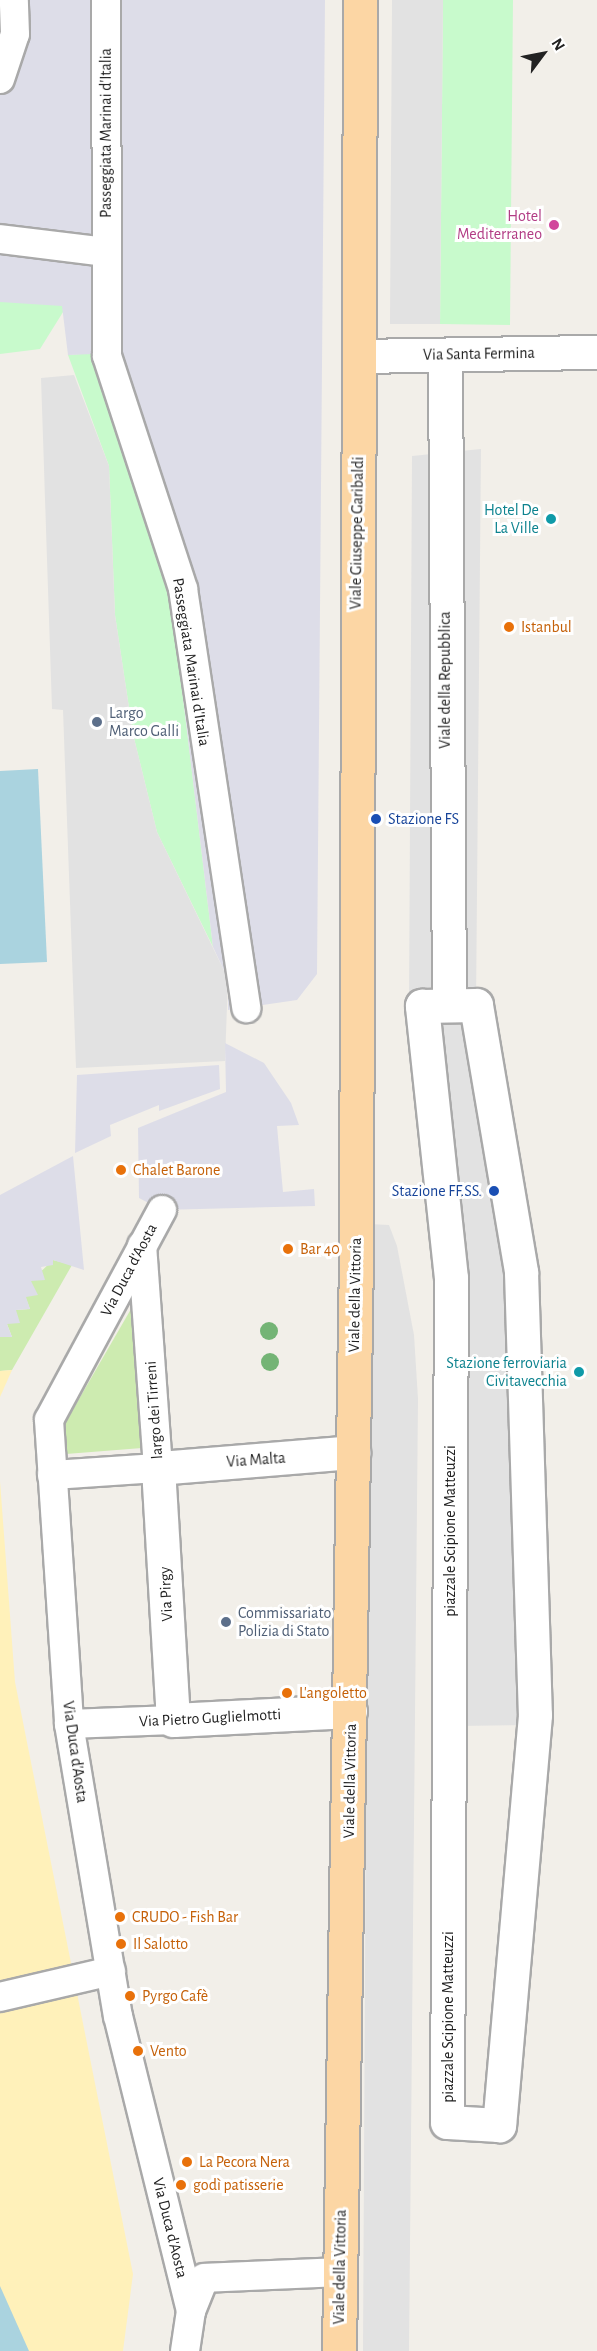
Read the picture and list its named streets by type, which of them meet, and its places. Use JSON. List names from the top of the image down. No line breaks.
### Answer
{"streets":{"main road":["Viale Giuseppe Garibaldi","Viale della Vittoria"],"street":["Passeggiata Marinai d'Italia","Via Santa Fermina","Viale della Repubblica","Via Duca d'Aosta","largo dei Tirreni","Via Malta","piazzale Scipione Matteuzzi","Via Pirgy","Via Pietro Guglielmotti"]},"crossings":[["Via Santa Fermina","Viale Giuseppe Garibaldi"],["Via Santa Fermina","Viale della Repubblica"],["Viale Giuseppe Garibaldi","Viale della Vittoria"],["Viale della Repubblica","piazzale Scipione Matteuzzi"],["Via Duca d'Aosta","largo dei Tirreni"],["Via Duca d'Aosta","Via Pietro Guglielmotti"],["Viale della Vittoria","Via Malta"],["Viale della Vittoria","Via Pietro Guglielmotti"],["largo dei Tirreni","Via Malta"],["largo dei Tirreni","Via Pirgy"],["Via Malta","Via Pirgy"],["Via Pirgy","Via Pietro Guglielmotti"]],"places":["Hotel Mediterraneo","Hotel De La Ville","Istanbul","Largo Marco Galli","Stazione FS","Chalet Barone","Stazione FF.SS.","Bar 40","Stazione ferroviaria Civitavecchia","Commissariato Polizia di Stato","L'angoletto","CRUDO - Fish Bar","Il Salotto","Pyrgo Cafè","Vento","La Pecora Nera","godì patisserie"],"north":"top right"}
